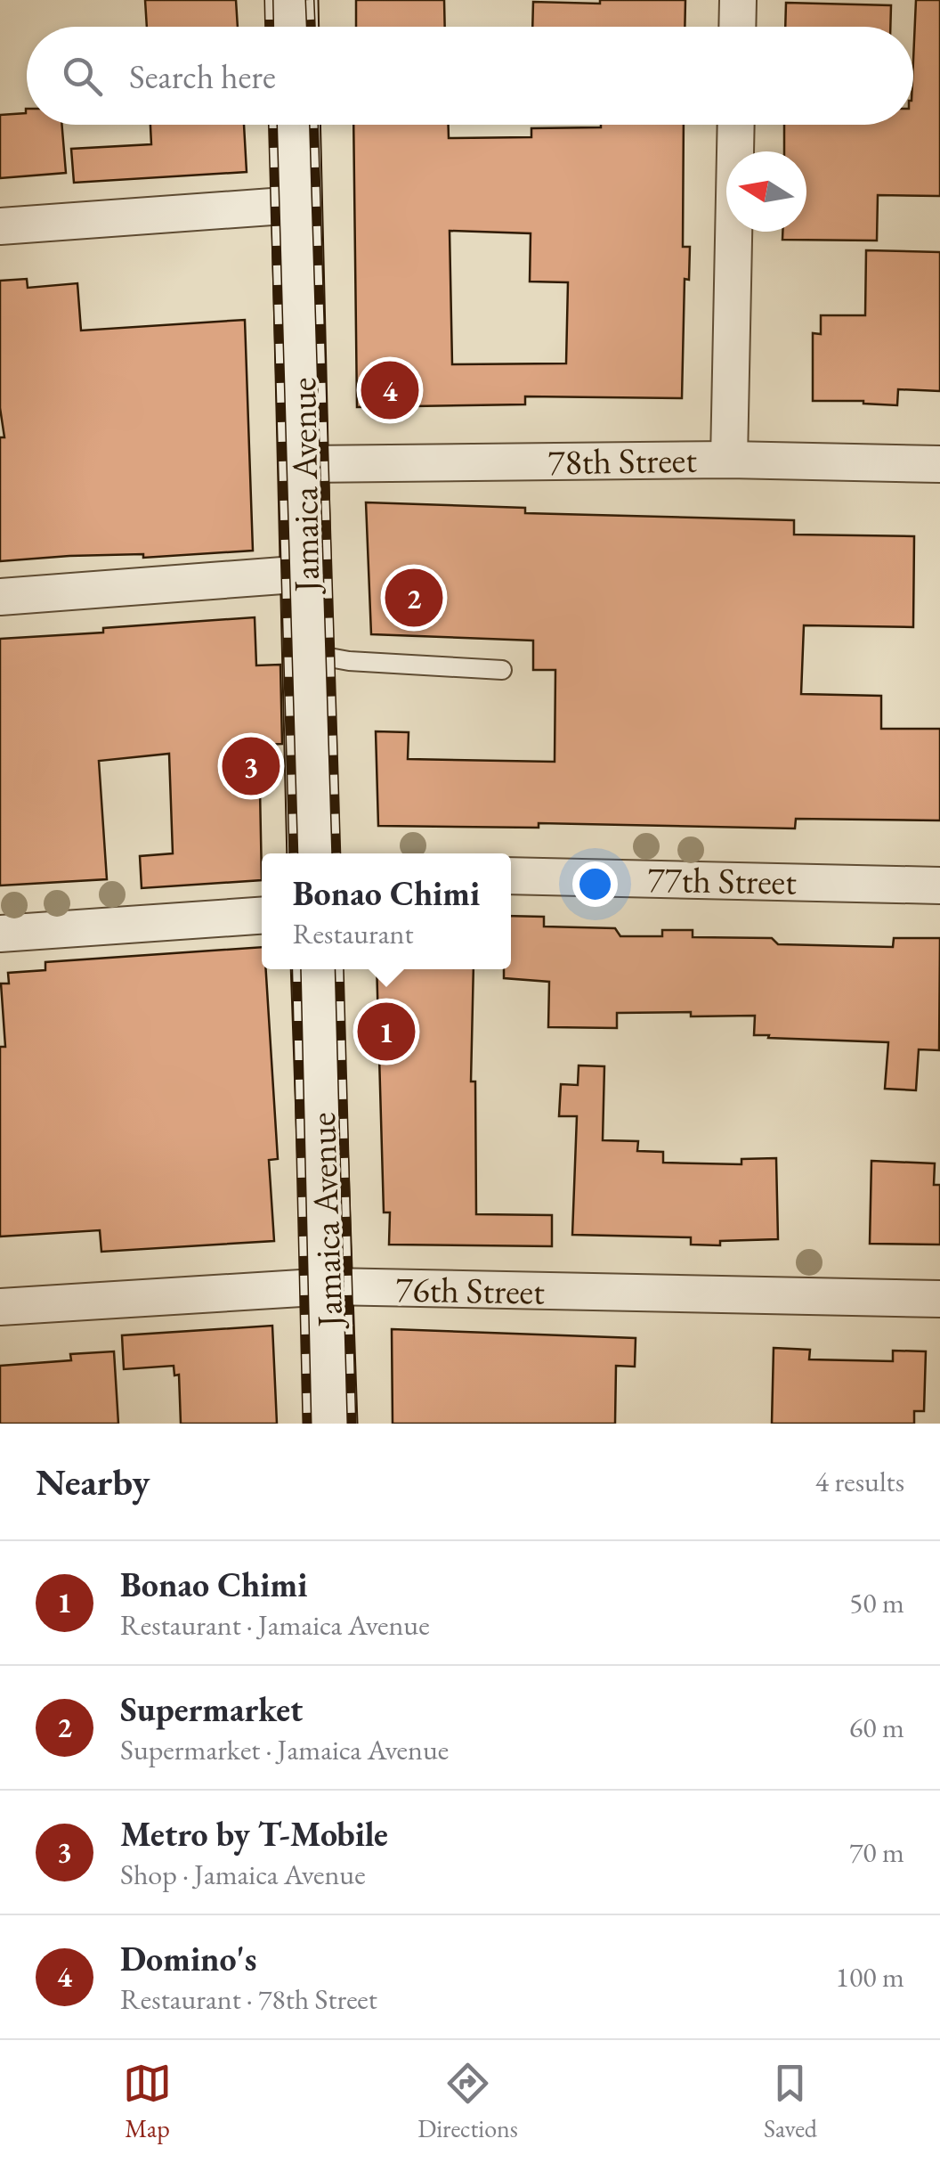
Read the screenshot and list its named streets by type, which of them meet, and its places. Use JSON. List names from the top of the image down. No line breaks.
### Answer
{"streets":{"main road":["Jamaica Avenue"],"street":["78th Street","77th Street","76th Street"]},"crossings":[["78th Street","Jamaica Avenue"],["Jamaica Avenue","76th Street"]],"north":"left","page":{"search":"Search here","pins":["4","2","3","1"],"popup":["Bonao Chimi","Restaurant"],"heading":["Nearby","4 results"],"list":[{"mark":"1","name":"Bonao Chimi","note":"Restaurant · Jamaica Avenue","value":"50 m"},{"mark":"2","name":"Supermarket","note":"Supermarket · Jamaica Avenue","value":"60 m"},{"mark":"3","name":"Metro by T-Mobile","note":"Shop · Jamaica Avenue","value":"70 m"},{"mark":"4","name":"Domino's","note":"Restaurant · 78th Street","value":"100 m"}],"nav":["Map","Directions","Saved"]}}
